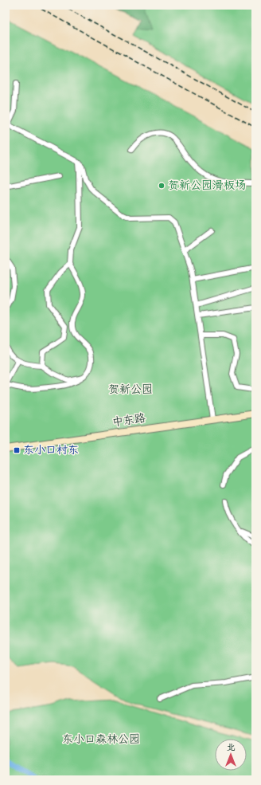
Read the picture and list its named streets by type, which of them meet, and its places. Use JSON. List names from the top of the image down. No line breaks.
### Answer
{"streets":{"street":["中东路"]},"parks":["贺新公园","东小口森林公园"],"places":{"other":["贺新公园滑板场"],"transit":["东小口村东"]},"north":"top"}
